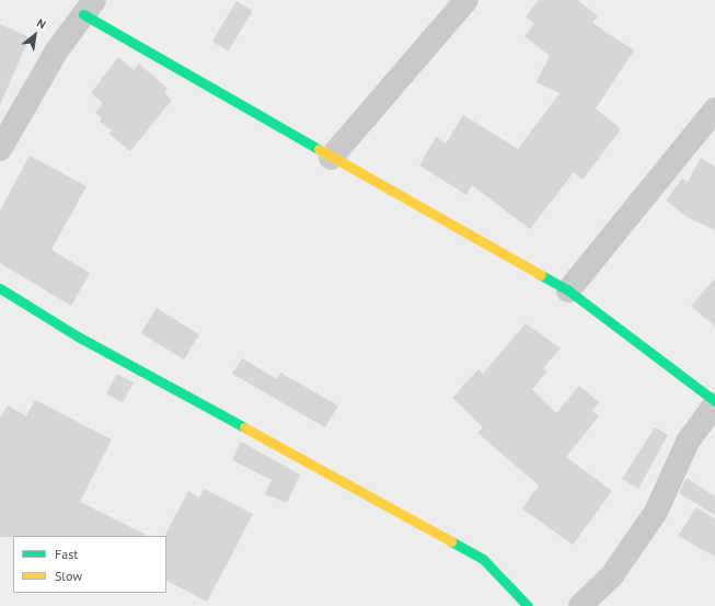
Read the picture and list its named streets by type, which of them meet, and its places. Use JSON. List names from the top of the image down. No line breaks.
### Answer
{"legend":["Fast","Slow"],"north":"top right"}
